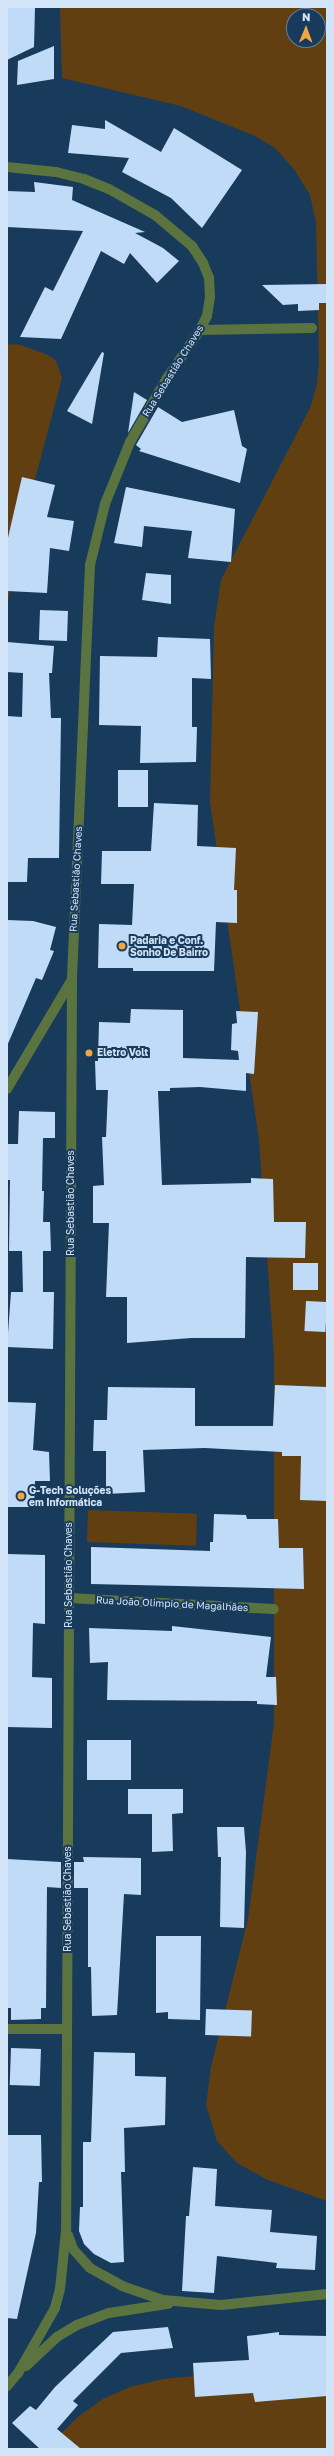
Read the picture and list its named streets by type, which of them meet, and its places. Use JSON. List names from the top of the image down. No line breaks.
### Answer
{"streets":{"street":["Rua Sebastião Chaves","Rua João Olimpio de Magalhães"]},"crossings":[["Rua Sebastião Chaves","Rua João Olimpio de Magalhães"]],"places":["Padaria e Conf. Sonho De Bairro","Eletro Volt","G-Tech Soluções em Informática"],"north":"top"}
